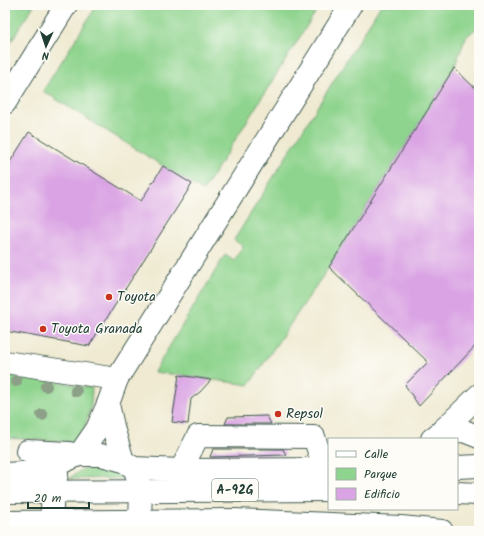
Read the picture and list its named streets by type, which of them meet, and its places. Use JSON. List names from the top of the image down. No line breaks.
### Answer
{"streets":{"main road":["A-92G"]},"places":["Toyota","Toyota Granada","Repsol"],"legend":["Calle","Parque","Edificio"],"scale_bar":"20 m","north":"bottom"}
